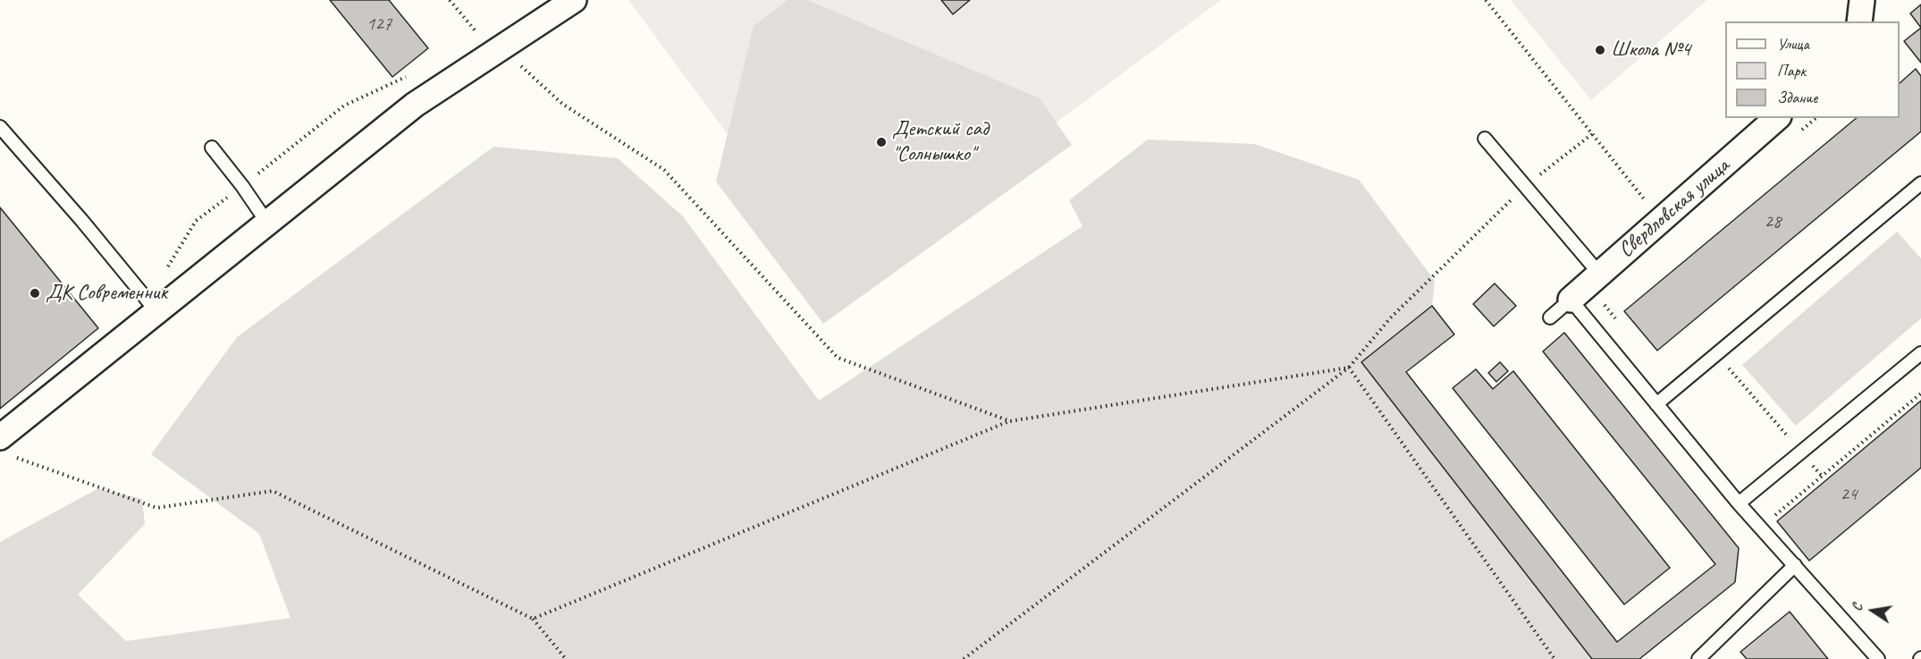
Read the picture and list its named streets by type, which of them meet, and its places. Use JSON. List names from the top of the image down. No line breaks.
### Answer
{"streets":{"street":["Свердловская улица"]},"places":["Школа №4","Детский сад \"Солнышко\"","ДК Современник"],"house_numbers":["127","28","24"],"legend":["Улица","Парк","Здание"],"north":"left"}
